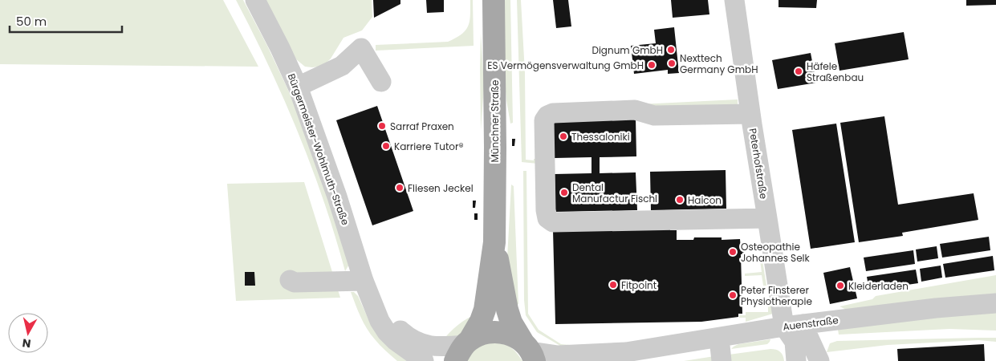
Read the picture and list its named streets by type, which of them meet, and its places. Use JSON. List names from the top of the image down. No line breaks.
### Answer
{"streets":{"main road":["Münchner Straße"],"street":["Bürgermeister-Wohlmuth-Straße","Peterhofstraße","Auenstraße"]},"crossings":[["Münchner Straße","Bürgermeister-Wohlmuth-Straße"],["Münchner Straße","Auenstraße"],["Peterhofstraße","Auenstraße"]],"places":["Dignum GmbH","Nexttech Germany GmbH","ES Vermögensverwaltung GmbH","Häfele Straßenbau","Sarraf Praxen","Thessaloniki","Karriere Tutor®","Fliesen Jeckel","Dental Manufactur Fischl","Haicon","Osteopathie Johannes Selk","Fitpoint","Kleiderladen","Peter Finsterer Physiotherapie"],"scale_bar":"50 m","north":"bottom"}
